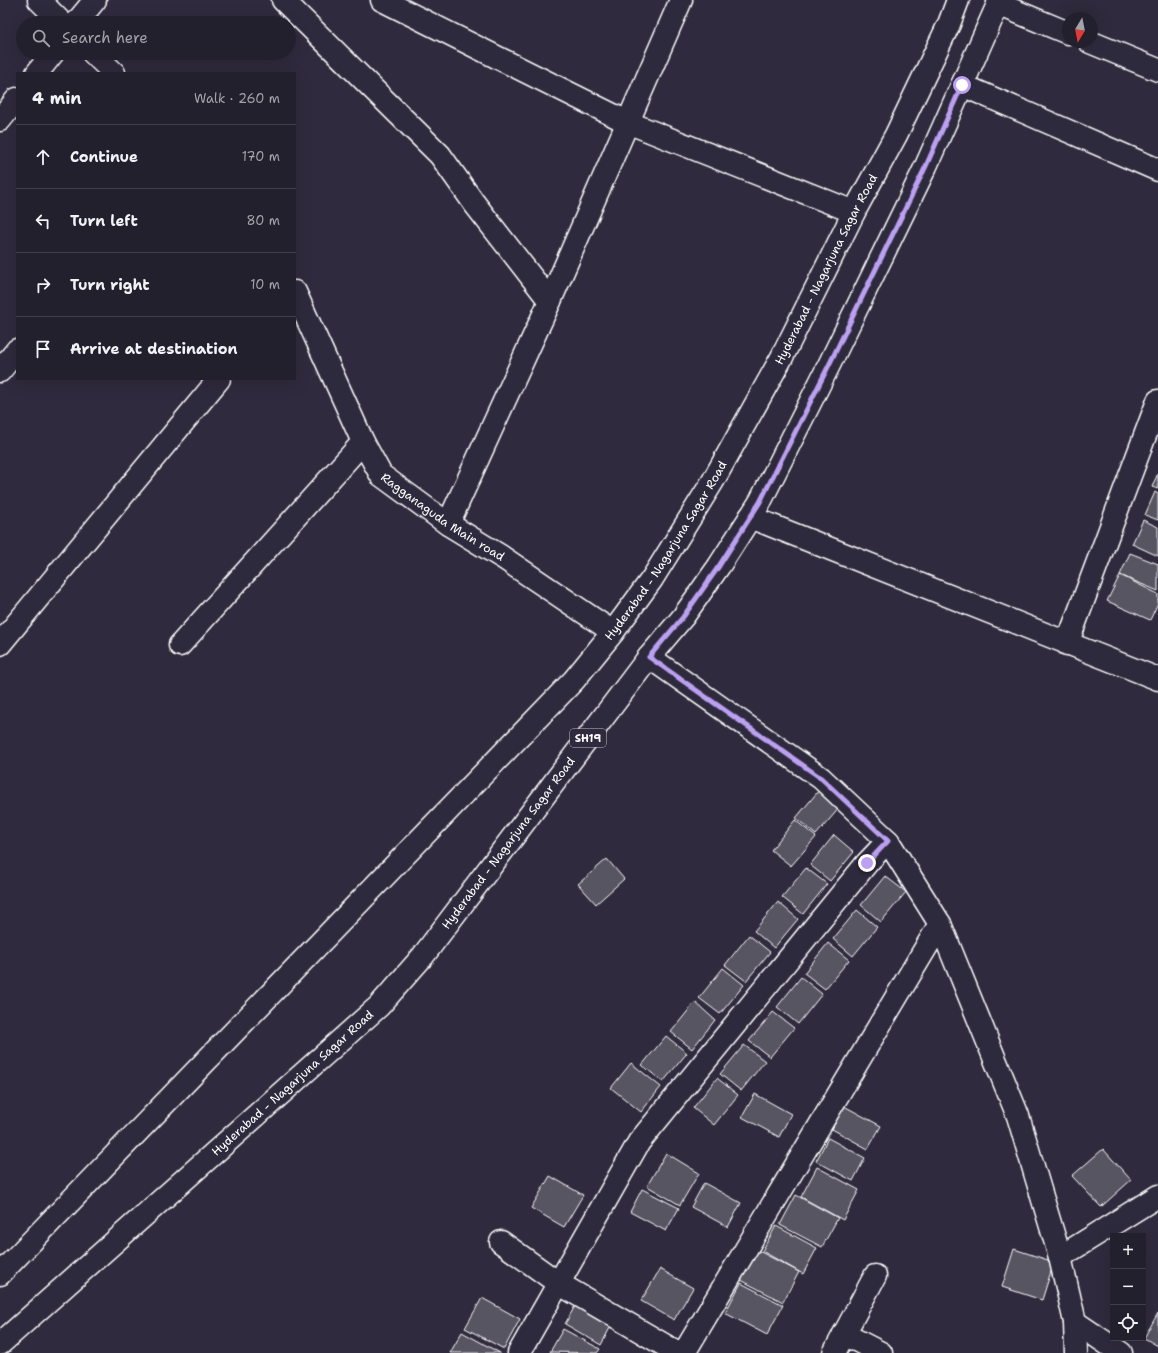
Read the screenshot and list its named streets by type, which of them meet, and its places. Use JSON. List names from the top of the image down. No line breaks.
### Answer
{"streets":{"street":["Hyderabad - Nagarjuna Sagar Road","Ragganaguda Main road","SH19"]},"crossings":[["Hyderabad - Nagarjuna Sagar Road","Ragganaguda Main road"]],"north":"bottom","page":{"search":"Search here","heading":["4 min","Walk · 260 m"],"list":[["Continue","170 m"],["Turn left","80 m"],["Turn right","10 m"],"Arrive at destination"],"map_buttons":["+","−"]}}
